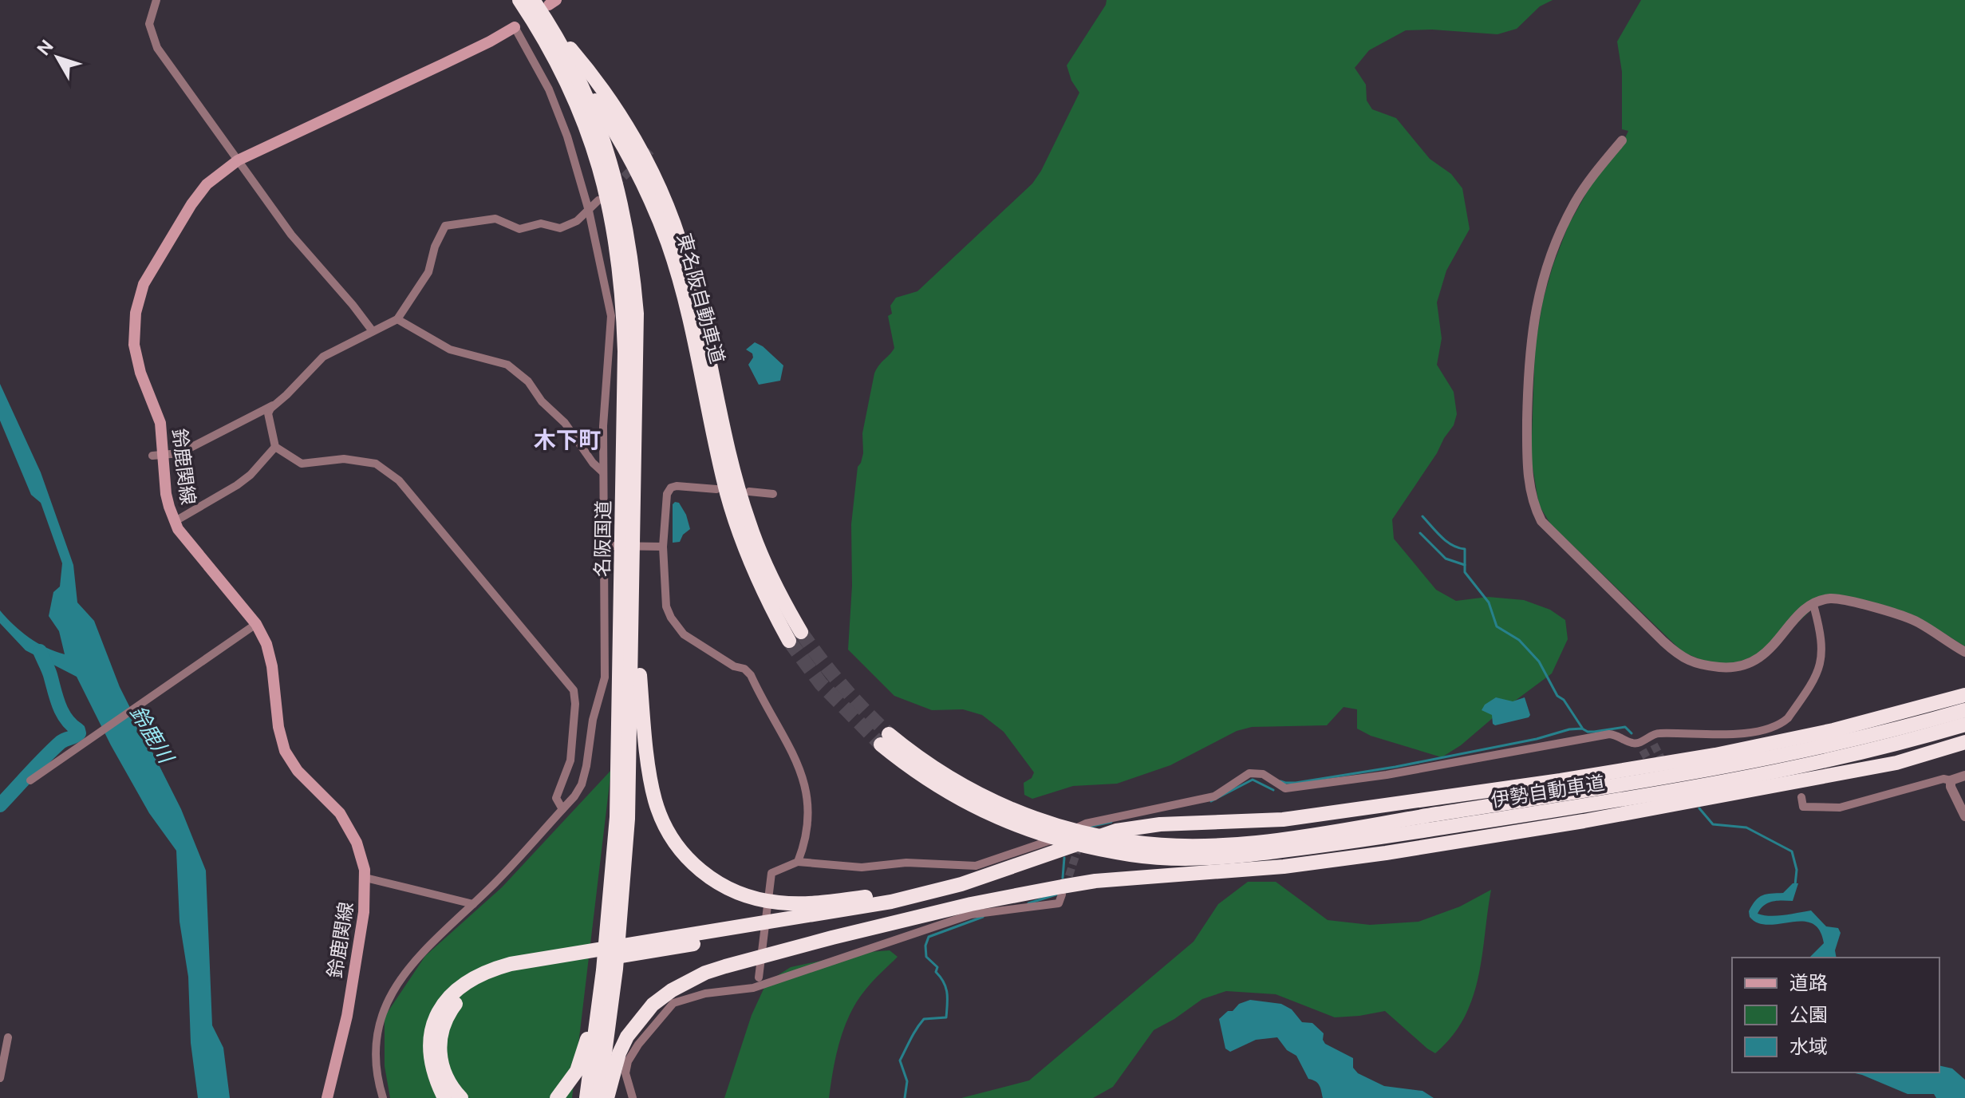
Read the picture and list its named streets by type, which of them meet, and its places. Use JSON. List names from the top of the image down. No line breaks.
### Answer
{"streets":{"highway":["東名阪自動車道","名阪国道","伊勢自動車道"],"main road":["鈴鹿関線"]},"districts":["木下町"],"water":["鈴鹿川"],"legend":["道路","公園","水域"],"north":"top left"}
